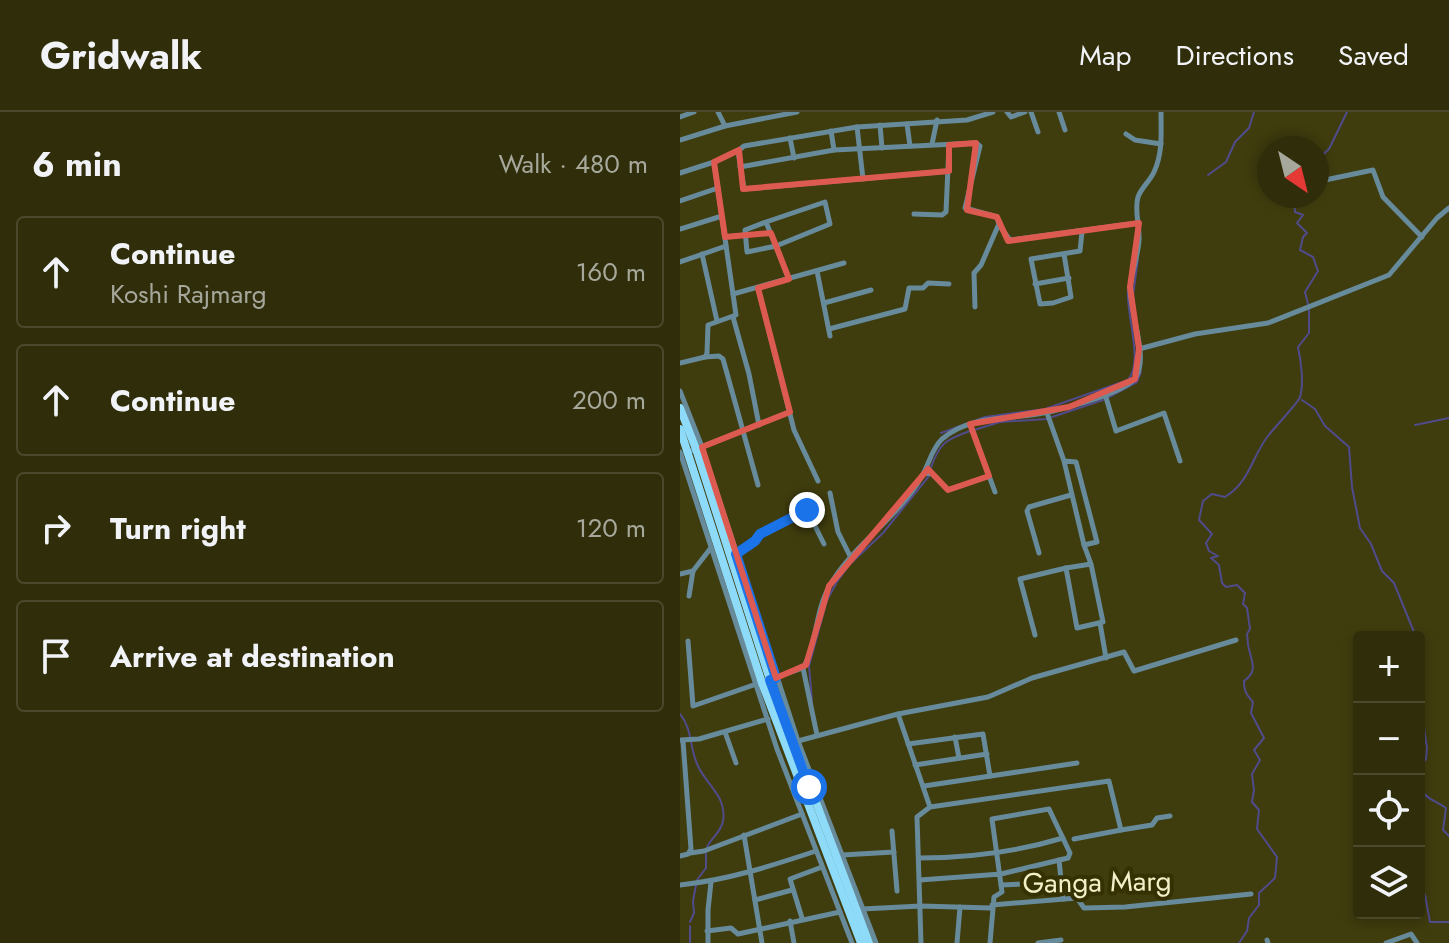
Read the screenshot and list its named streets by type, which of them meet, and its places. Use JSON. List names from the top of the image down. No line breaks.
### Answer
{"streets":{"street":["Ganga Marg"]},"north":"bottom right","page":{"header":"Gridwalk","nav":["Map","Directions","Saved"],"heading":["6 min","Walk · 480 m"],"list":[["Continue","Koshi Rajmarg","160 m"],["Continue","200 m"],["Turn right","120 m"],"Arrive at destination"],"map_buttons":["+","−"]}}
